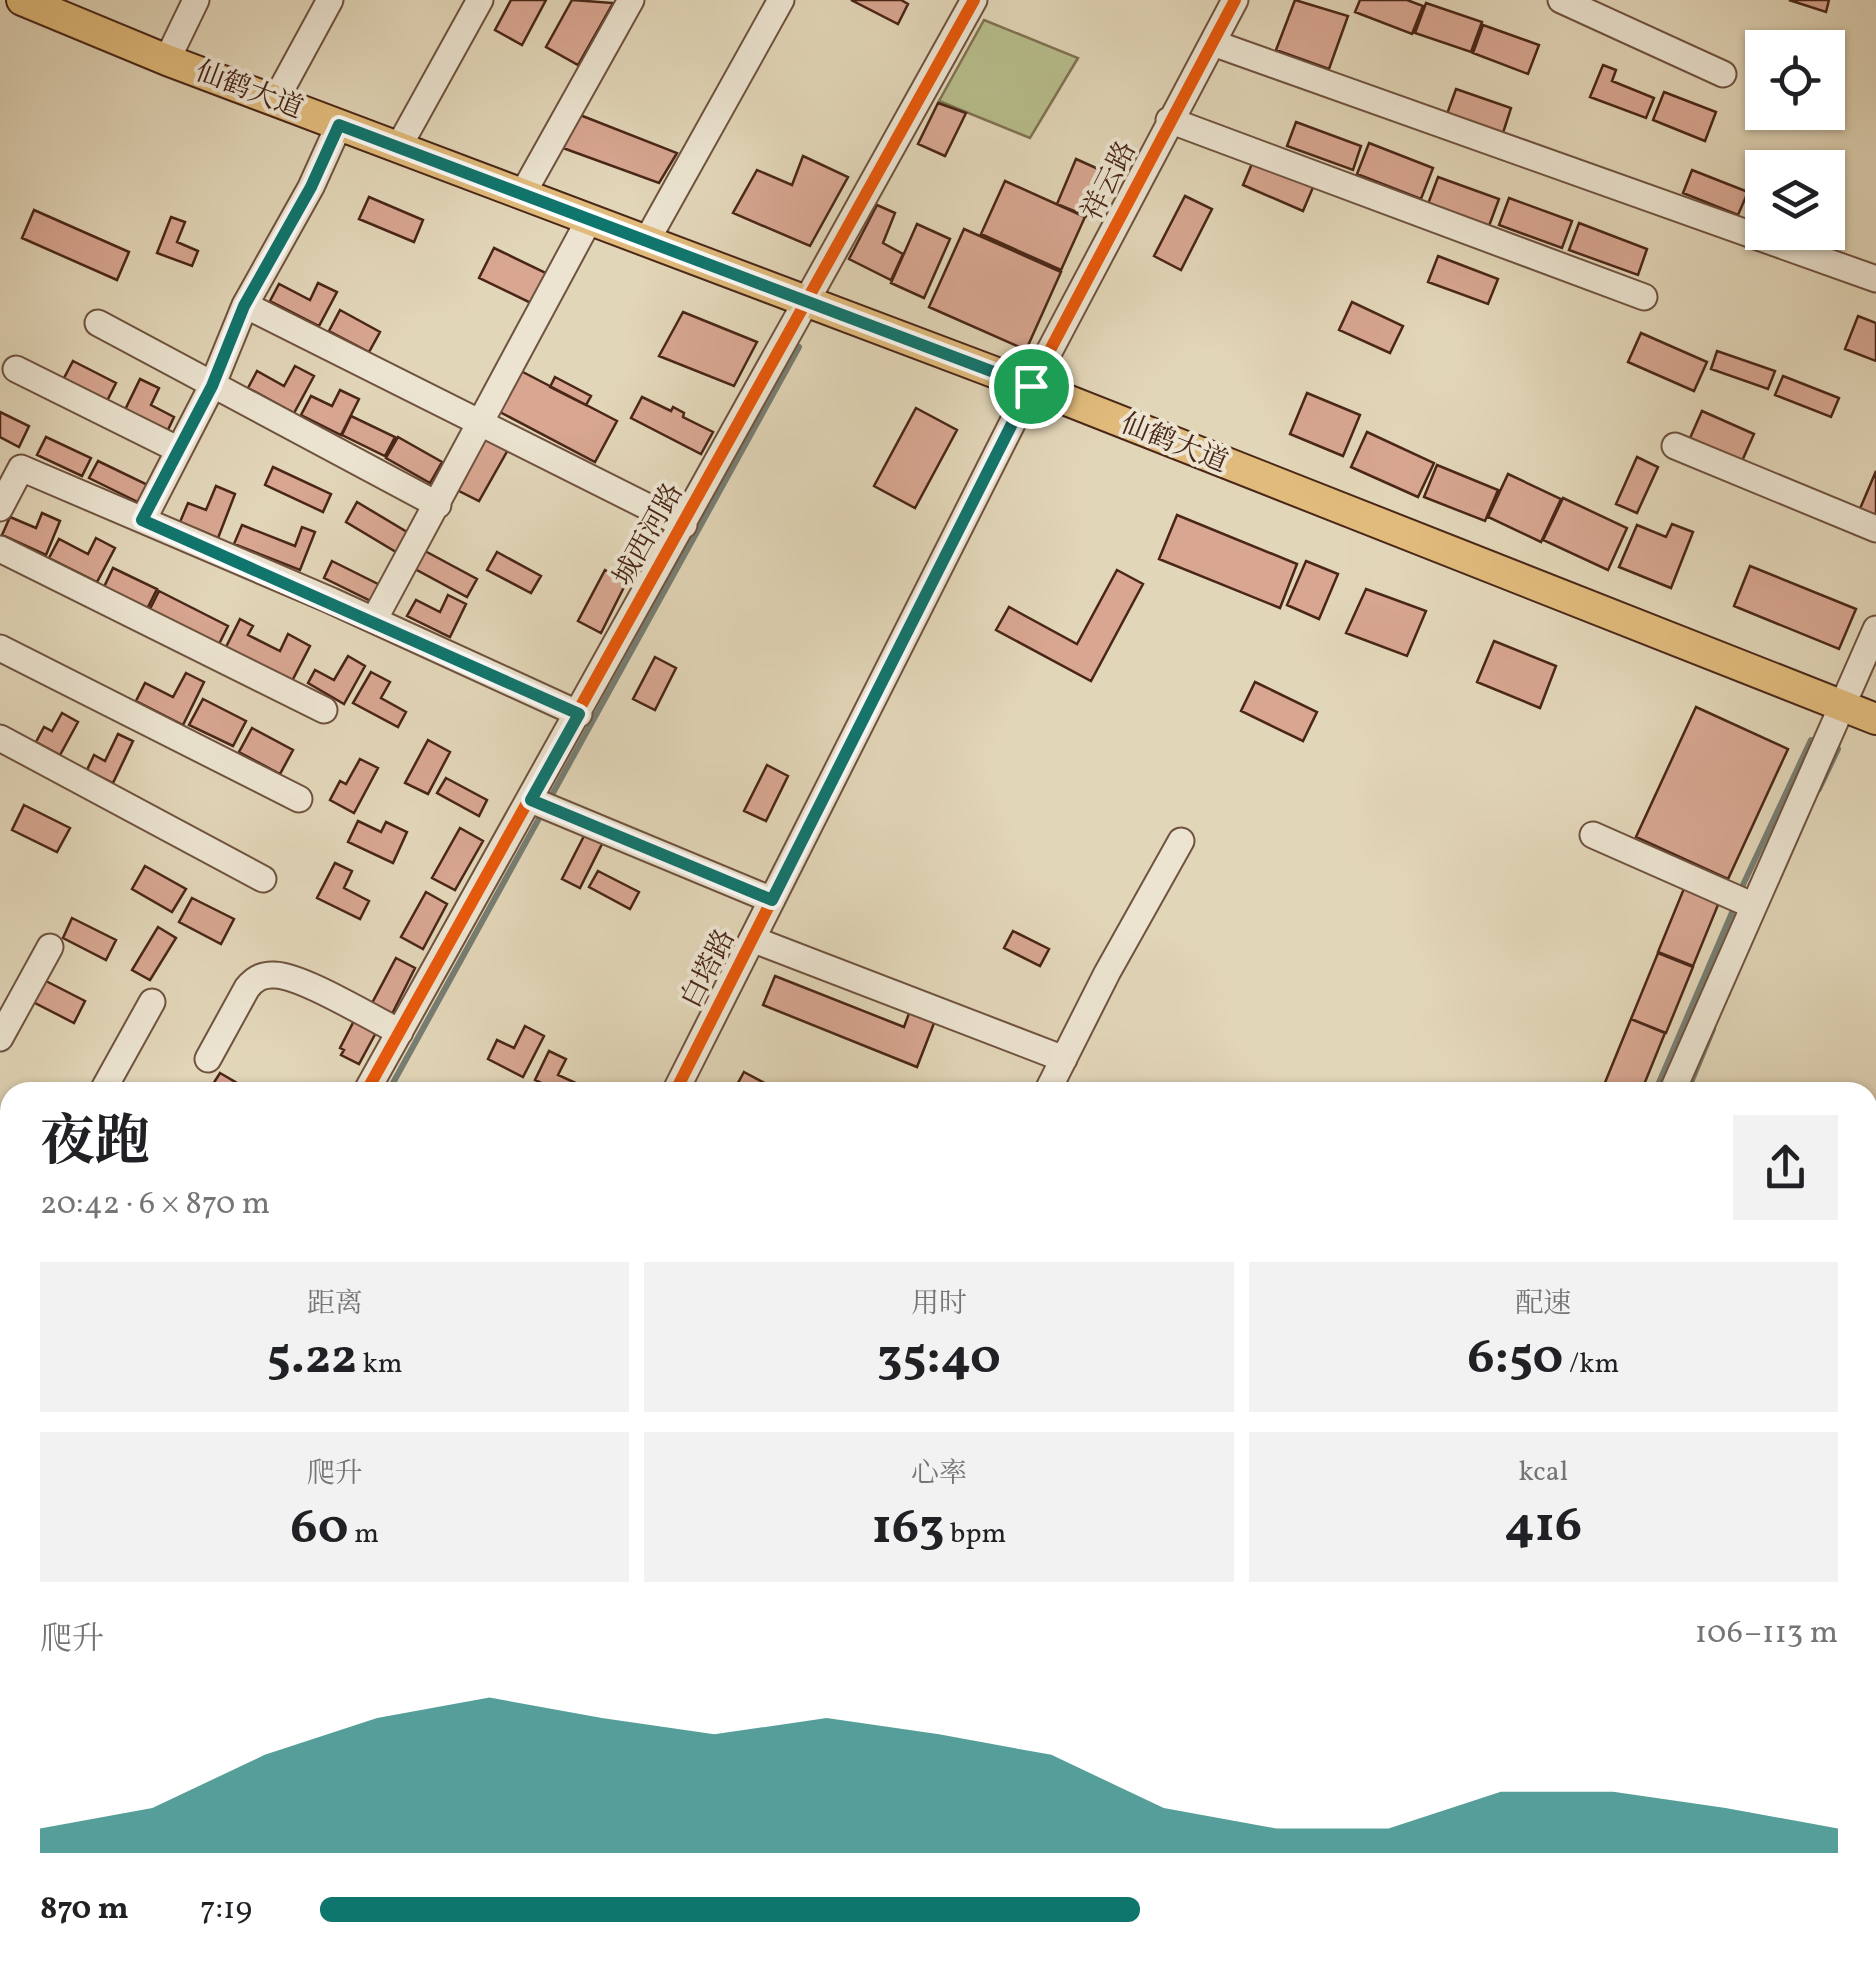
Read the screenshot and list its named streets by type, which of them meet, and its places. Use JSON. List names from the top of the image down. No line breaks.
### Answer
{"streets":{"main road":["仙鹤大道"],"street":["祥云路","城西河路","白塔路"]},"crossings":[["仙鹤大道","祥云路"],["仙鹤大道","城西河路"],["仙鹤大道","白塔路"],["祥云路","白塔路"]],"page":{"heading":["夜跑","20:42 · 6 × 870 m"],"stats":[["距离","5.22 km"],["用时","35:40"],["配速","6:50 /km"],["爬升","60 m"],["心率","163 bpm"],["kcal","416"]],"chart":["爬升","106–113 m"],"list":[{"name":"870 m","note":"7:19"}]}}
